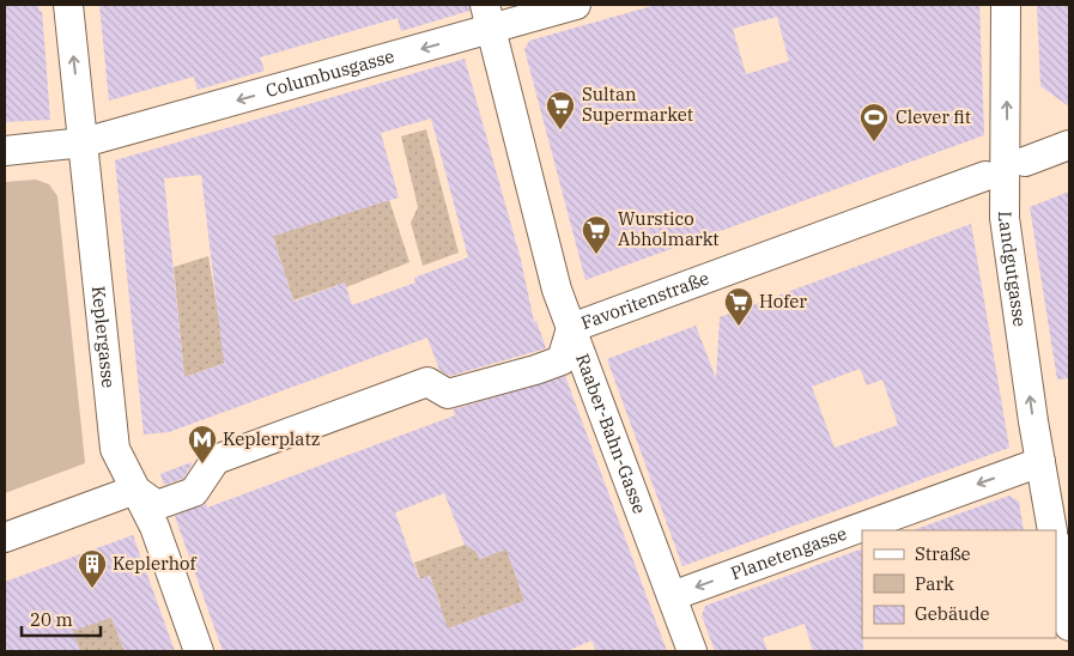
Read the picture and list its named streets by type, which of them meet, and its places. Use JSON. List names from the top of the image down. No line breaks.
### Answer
{"streets":{"street":["Columbusgasse","Landgutgasse","Favoritenstraße","Keplergasse","Raaber-Bahn-Gasse","Planetengasse"]},"crossings":[["Columbusgasse","Keplergasse"],["Columbusgasse","Raaber-Bahn-Gasse"],["Landgutgasse","Planetengasse"],["Favoritenstraße","Keplergasse"],["Favoritenstraße","Raaber-Bahn-Gasse"],["Raaber-Bahn-Gasse","Planetengasse"]],"one_way":["Columbusgasse","Landgutgasse","Planetengasse"],"places":{"supermarket":["Sultan Supermarket","Wurstico Abholmarkt","Hofer"],"sports":["Clever fit"],"metro station":["Keplerplatz"],"building":["Keplerhof"]},"legend":["Straße","Park","Gebäude"],"scale_bar":"20 m"}
